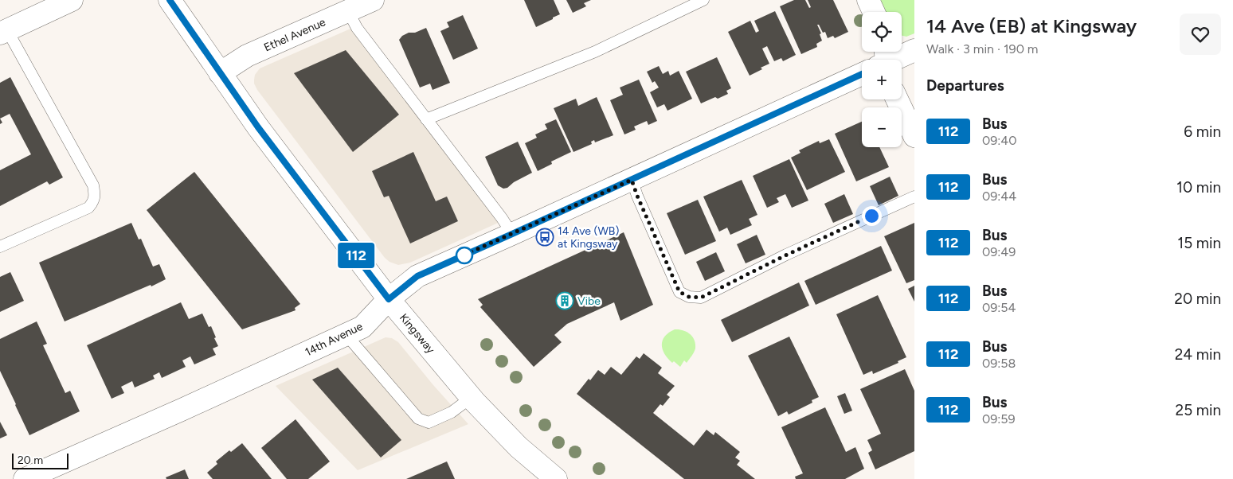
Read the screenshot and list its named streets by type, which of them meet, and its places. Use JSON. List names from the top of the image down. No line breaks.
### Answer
{"streets":{"street":["Ethel Avenue","Kingsway","14th Avenue"]},"crossings":[["Ethel Avenue","Kingsway"],["Kingsway","14th Avenue"]],"places":{"bus stop":["14 Ave (WB) at Kingsway"],"building":["Vibe"]},"lines":["bus line 112"],"scale_bar":"20 m","page":{"on_map":"112","heading":[["14 Ave (EB) at Kingsway","Walk · 3 min · 190 m"],"Departures"],"map_buttons":["+","−"],"list":[{"mark":"112","name":"Bus","note":"09:40","value":"6 min"},{"mark":"112","name":"Bus","note":"09:44","value":"10 min"},{"mark":"112","name":"Bus","note":"09:49","value":"15 min"},{"mark":"112","name":"Bus","note":"09:54","value":"20 min"},{"mark":"112","name":"Bus","note":"09:58","value":"24 min"},{"mark":"112","name":"Bus","note":"09:59","value":"25 min"}],"scale":"20 m"}}
